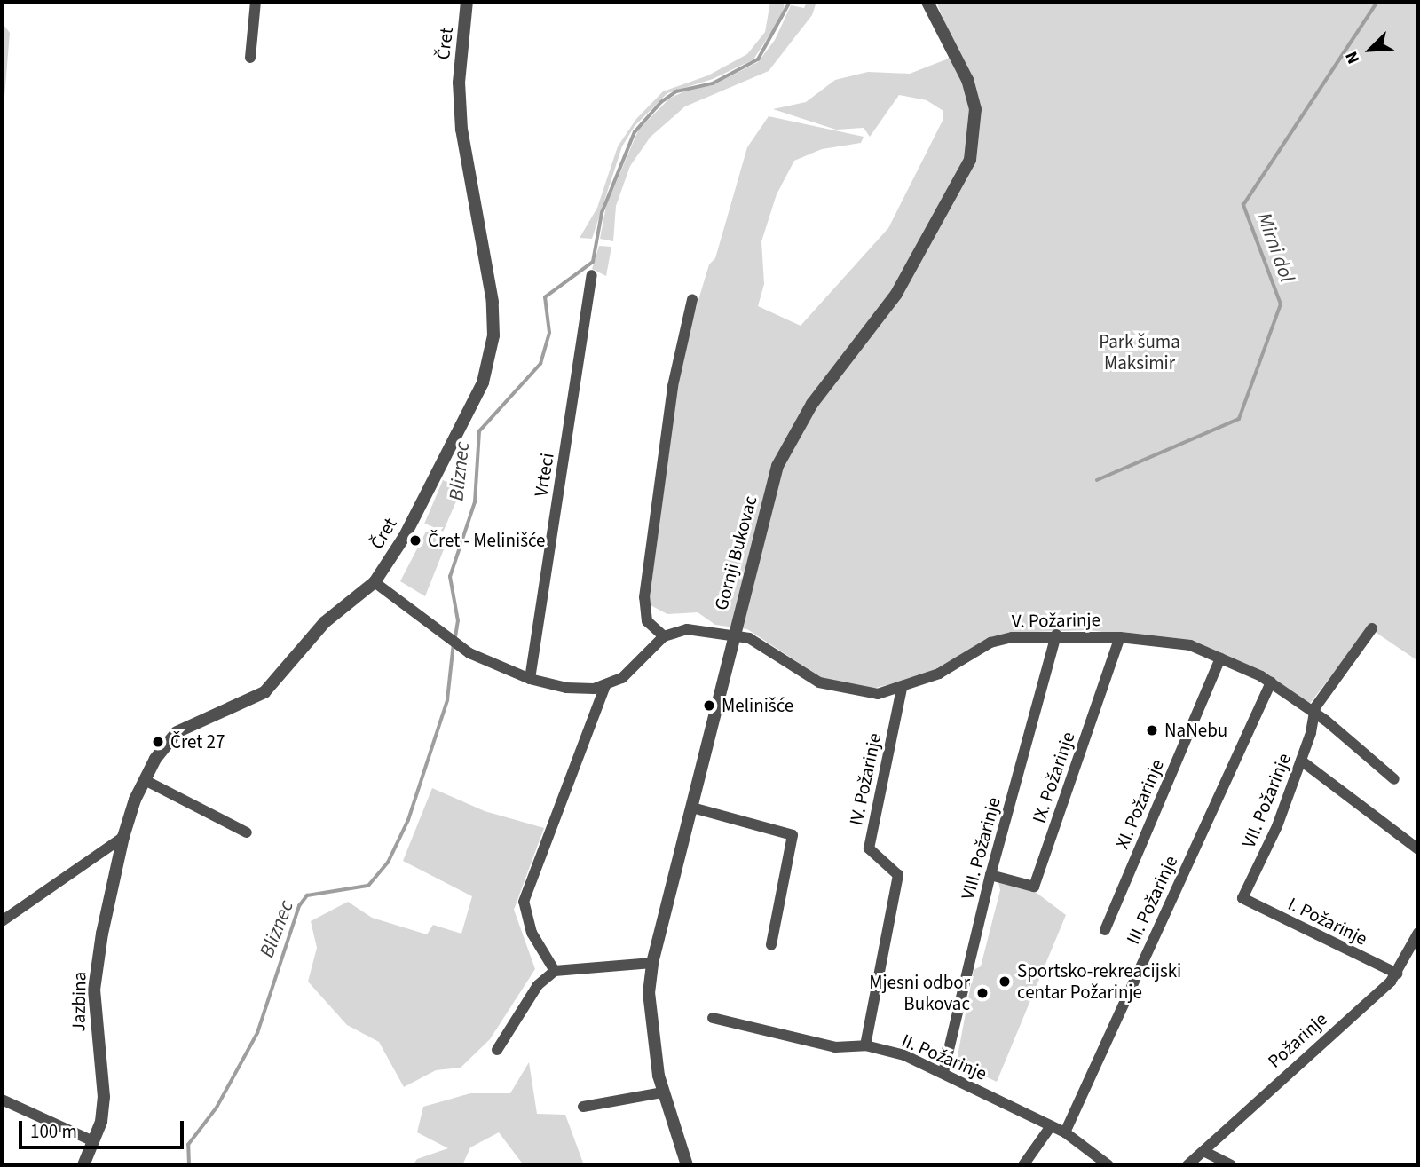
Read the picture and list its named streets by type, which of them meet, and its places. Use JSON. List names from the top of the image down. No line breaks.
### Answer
{"streets":{"street":["Čret","Vrteci","Gornji Bukovac","V. Požarinje","IX. Požarinje","IV. Požarinje","VII. Požarinje","XI. Požarinje","VIII. Požarinje","III. Požarinje","I. Požarinje","Jazbina","Požarinje","II. Požarinje"]},"crossings":[["Čret","Jazbina"],["Gornji Bukovac","V. Požarinje"],["V. Požarinje","IX. Požarinje"],["V. Požarinje","IV. Požarinje"],["V. Požarinje","VII. Požarinje"],["V. Požarinje","XI. Požarinje"],["V. Požarinje","VIII. Požarinje"],["V. Požarinje","III. Požarinje"],["IX. Požarinje","VIII. Požarinje"],["IV. Požarinje","II. Požarinje"],["VII. Požarinje","I. Požarinje"],["VIII. Požarinje","II. Požarinje"],["III. Požarinje","II. Požarinje"],["I. Požarinje","Požarinje"]],"water":["Mirni dol","Bliznec"],"parks":["Park šuma Maksimir"],"places":["Čret - Melinišće","Melinišće","NaNebu","Čret 27","Sportsko-rekreacijski centar Požarinje","Mjesni odbor Bukovac"],"scale_bar":"100 m","north":"bottom left"}
